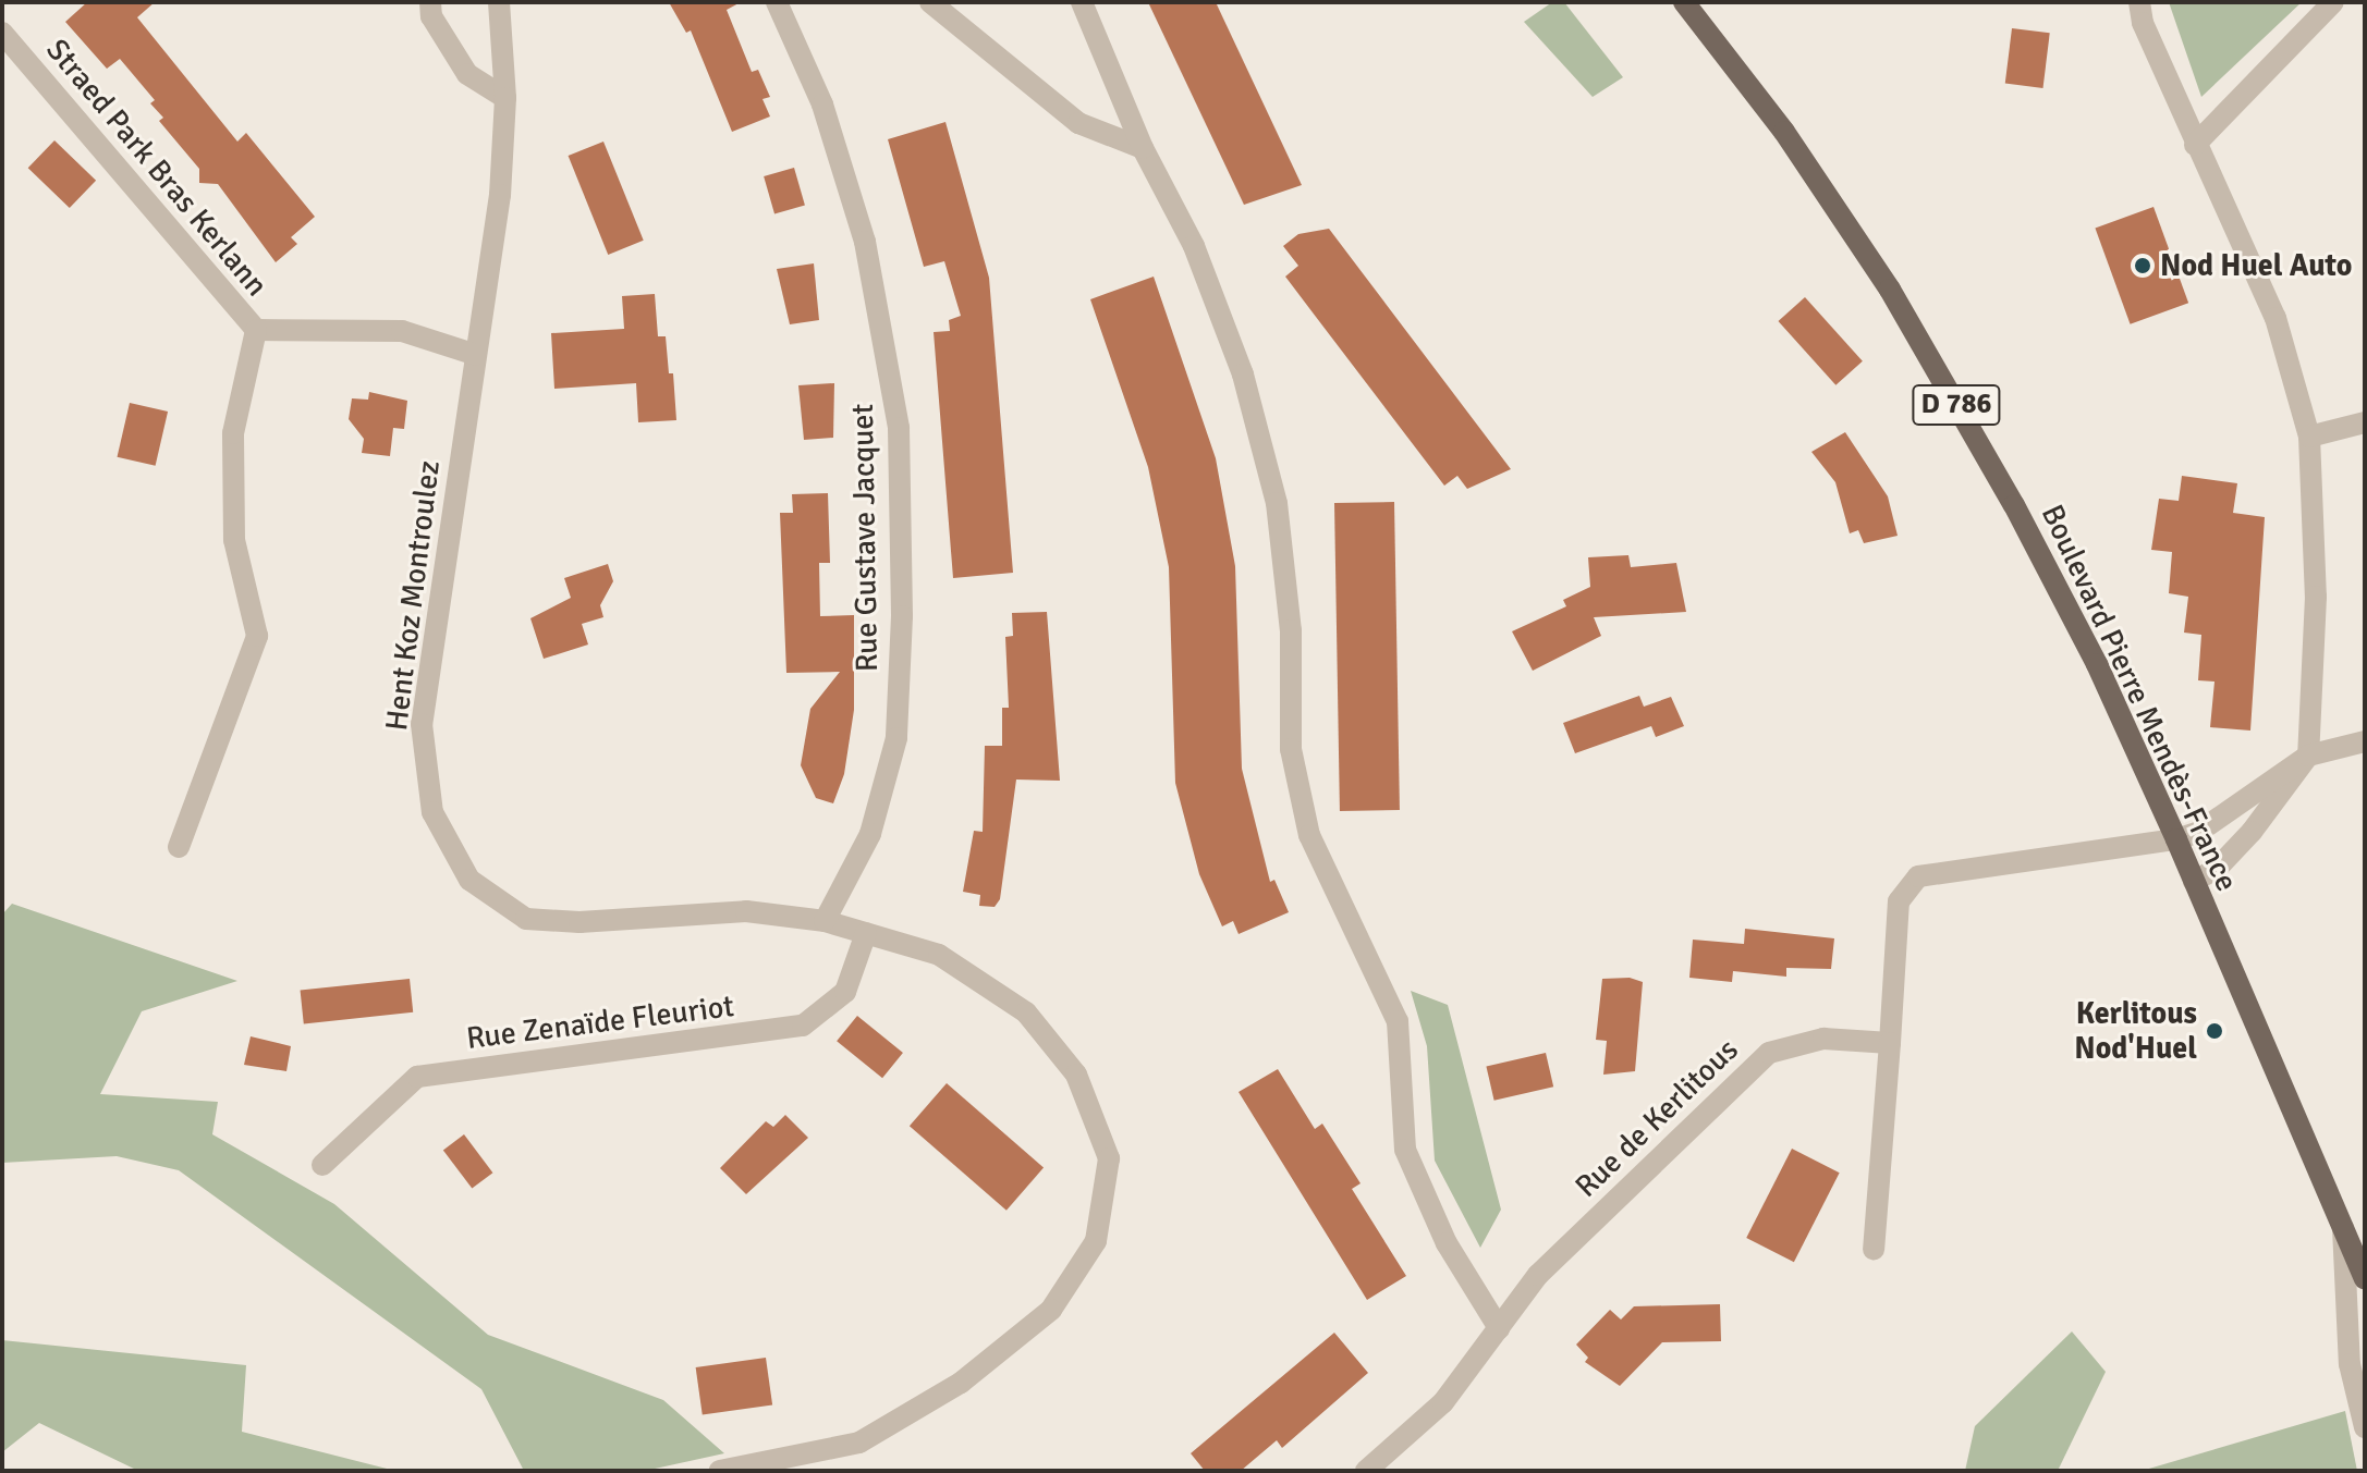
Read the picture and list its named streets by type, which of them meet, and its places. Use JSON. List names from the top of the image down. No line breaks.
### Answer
{"streets":{"main road":["D 786","Boulevard Pierre Mendès-France"],"street":["Straed Park Bras Kerlann","Rue Gustave Jacquet","Hent Koz Montroulez","Rue Zenaïde Fleuriot","Rue de Kerlitous"]},"crossings":[["Straed Park Bras Kerlann","Hent Koz Montroulez"],["Rue Gustave Jacquet","Hent Koz Montroulez"],["Hent Koz Montroulez","Rue Zenaïde Fleuriot"]],"places":["Nod Huel Auto","Kerlitous Nod'Huel"]}
